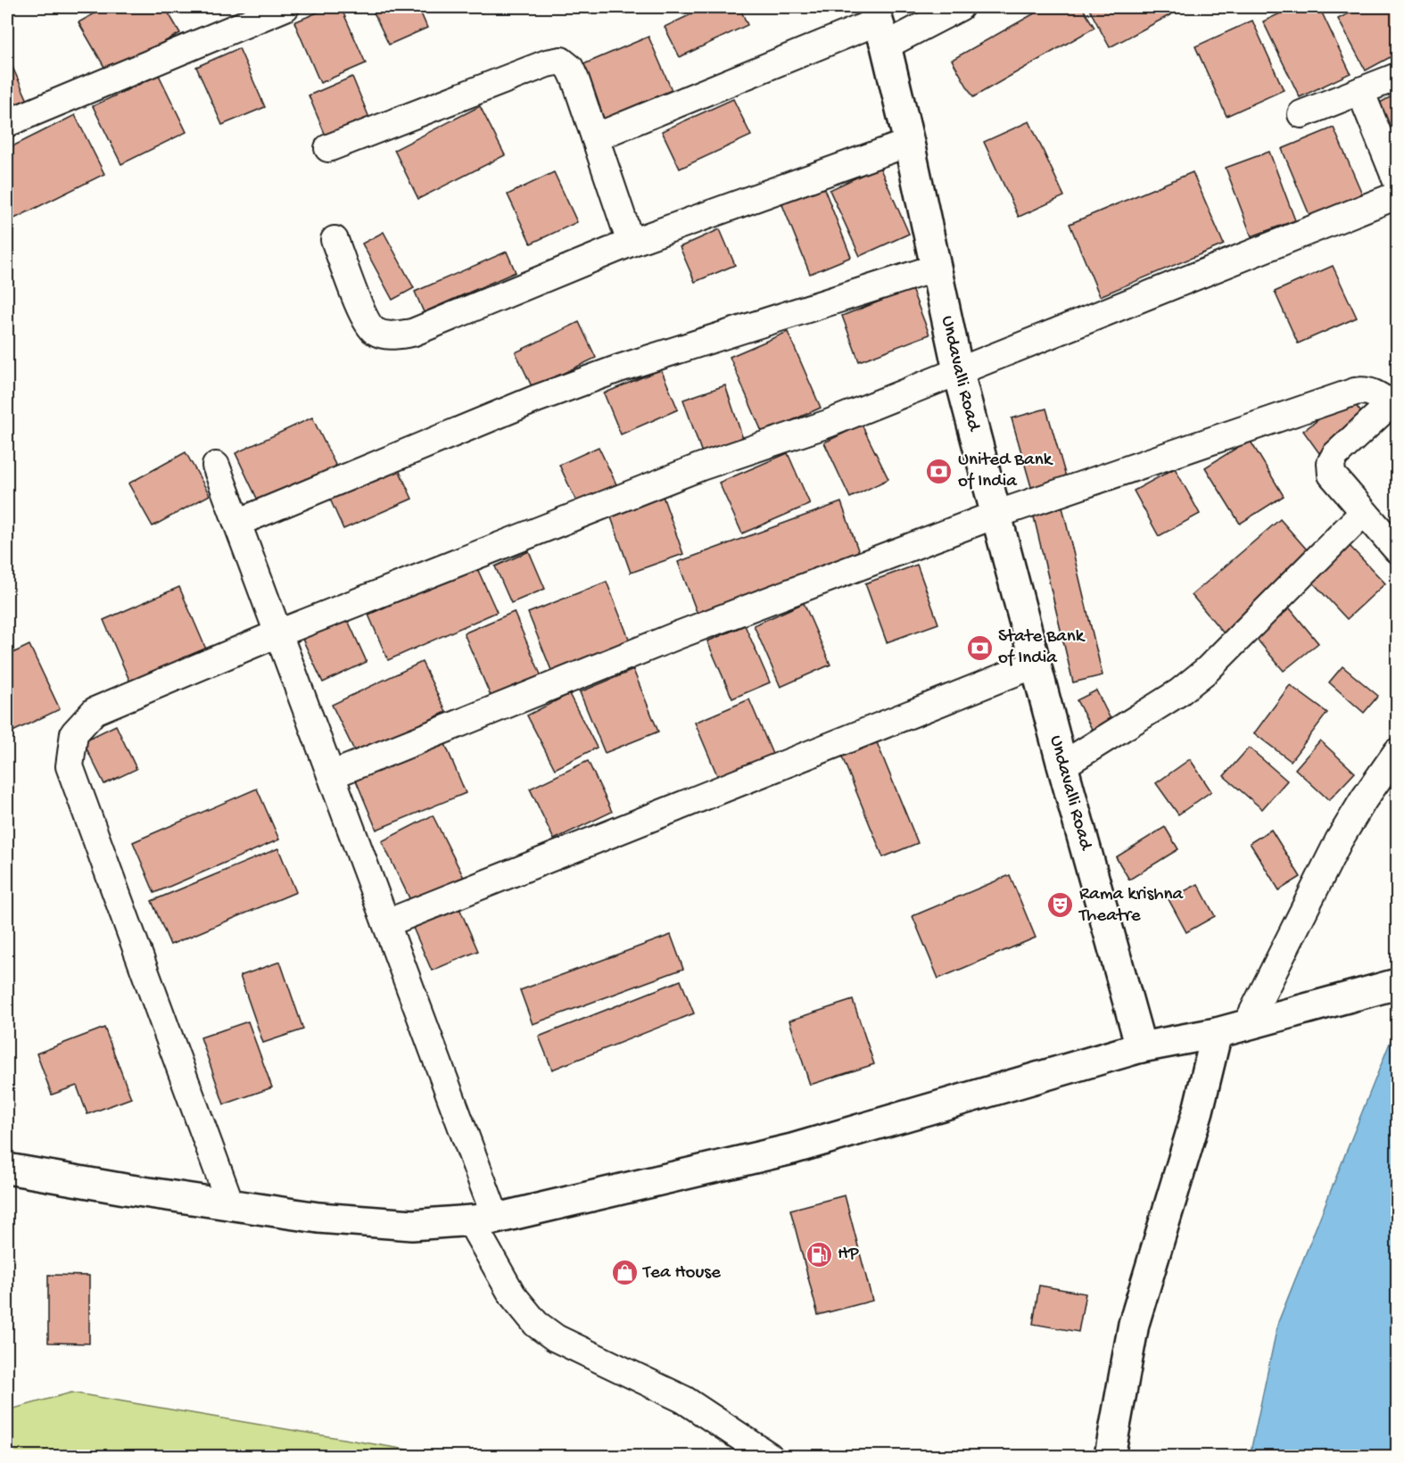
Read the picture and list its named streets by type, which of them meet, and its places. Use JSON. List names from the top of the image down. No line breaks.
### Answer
{"streets":{"main road":["Undavalli Road"]},"places":{"bank":["United Bank of India","State Bank of India"],"theatre":["Rama krishna Theatre"],"fuel station":["HP"],"shop":["Tea House"]}}
